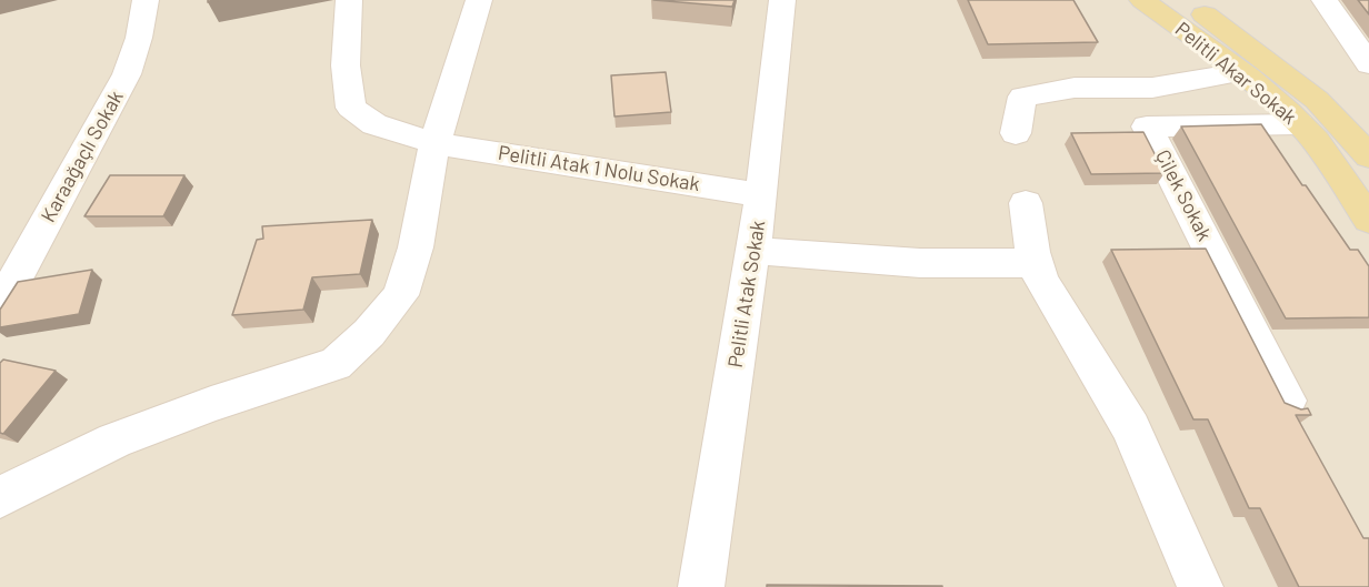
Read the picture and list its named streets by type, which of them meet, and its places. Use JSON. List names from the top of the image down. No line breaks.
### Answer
{"streets":{"main road":["Pelitli Akar Sokak"],"street":["Karaağaçlı Sokak","Pelitli Atak 1 Nolu Sokak","Çilek Sokak","Pelitli Atak Sokak"]},"crossings":[["Pelitli Akar Sokak","Çilek Sokak"],["Pelitli Atak 1 Nolu Sokak","Pelitli Atak Sokak"]]}
